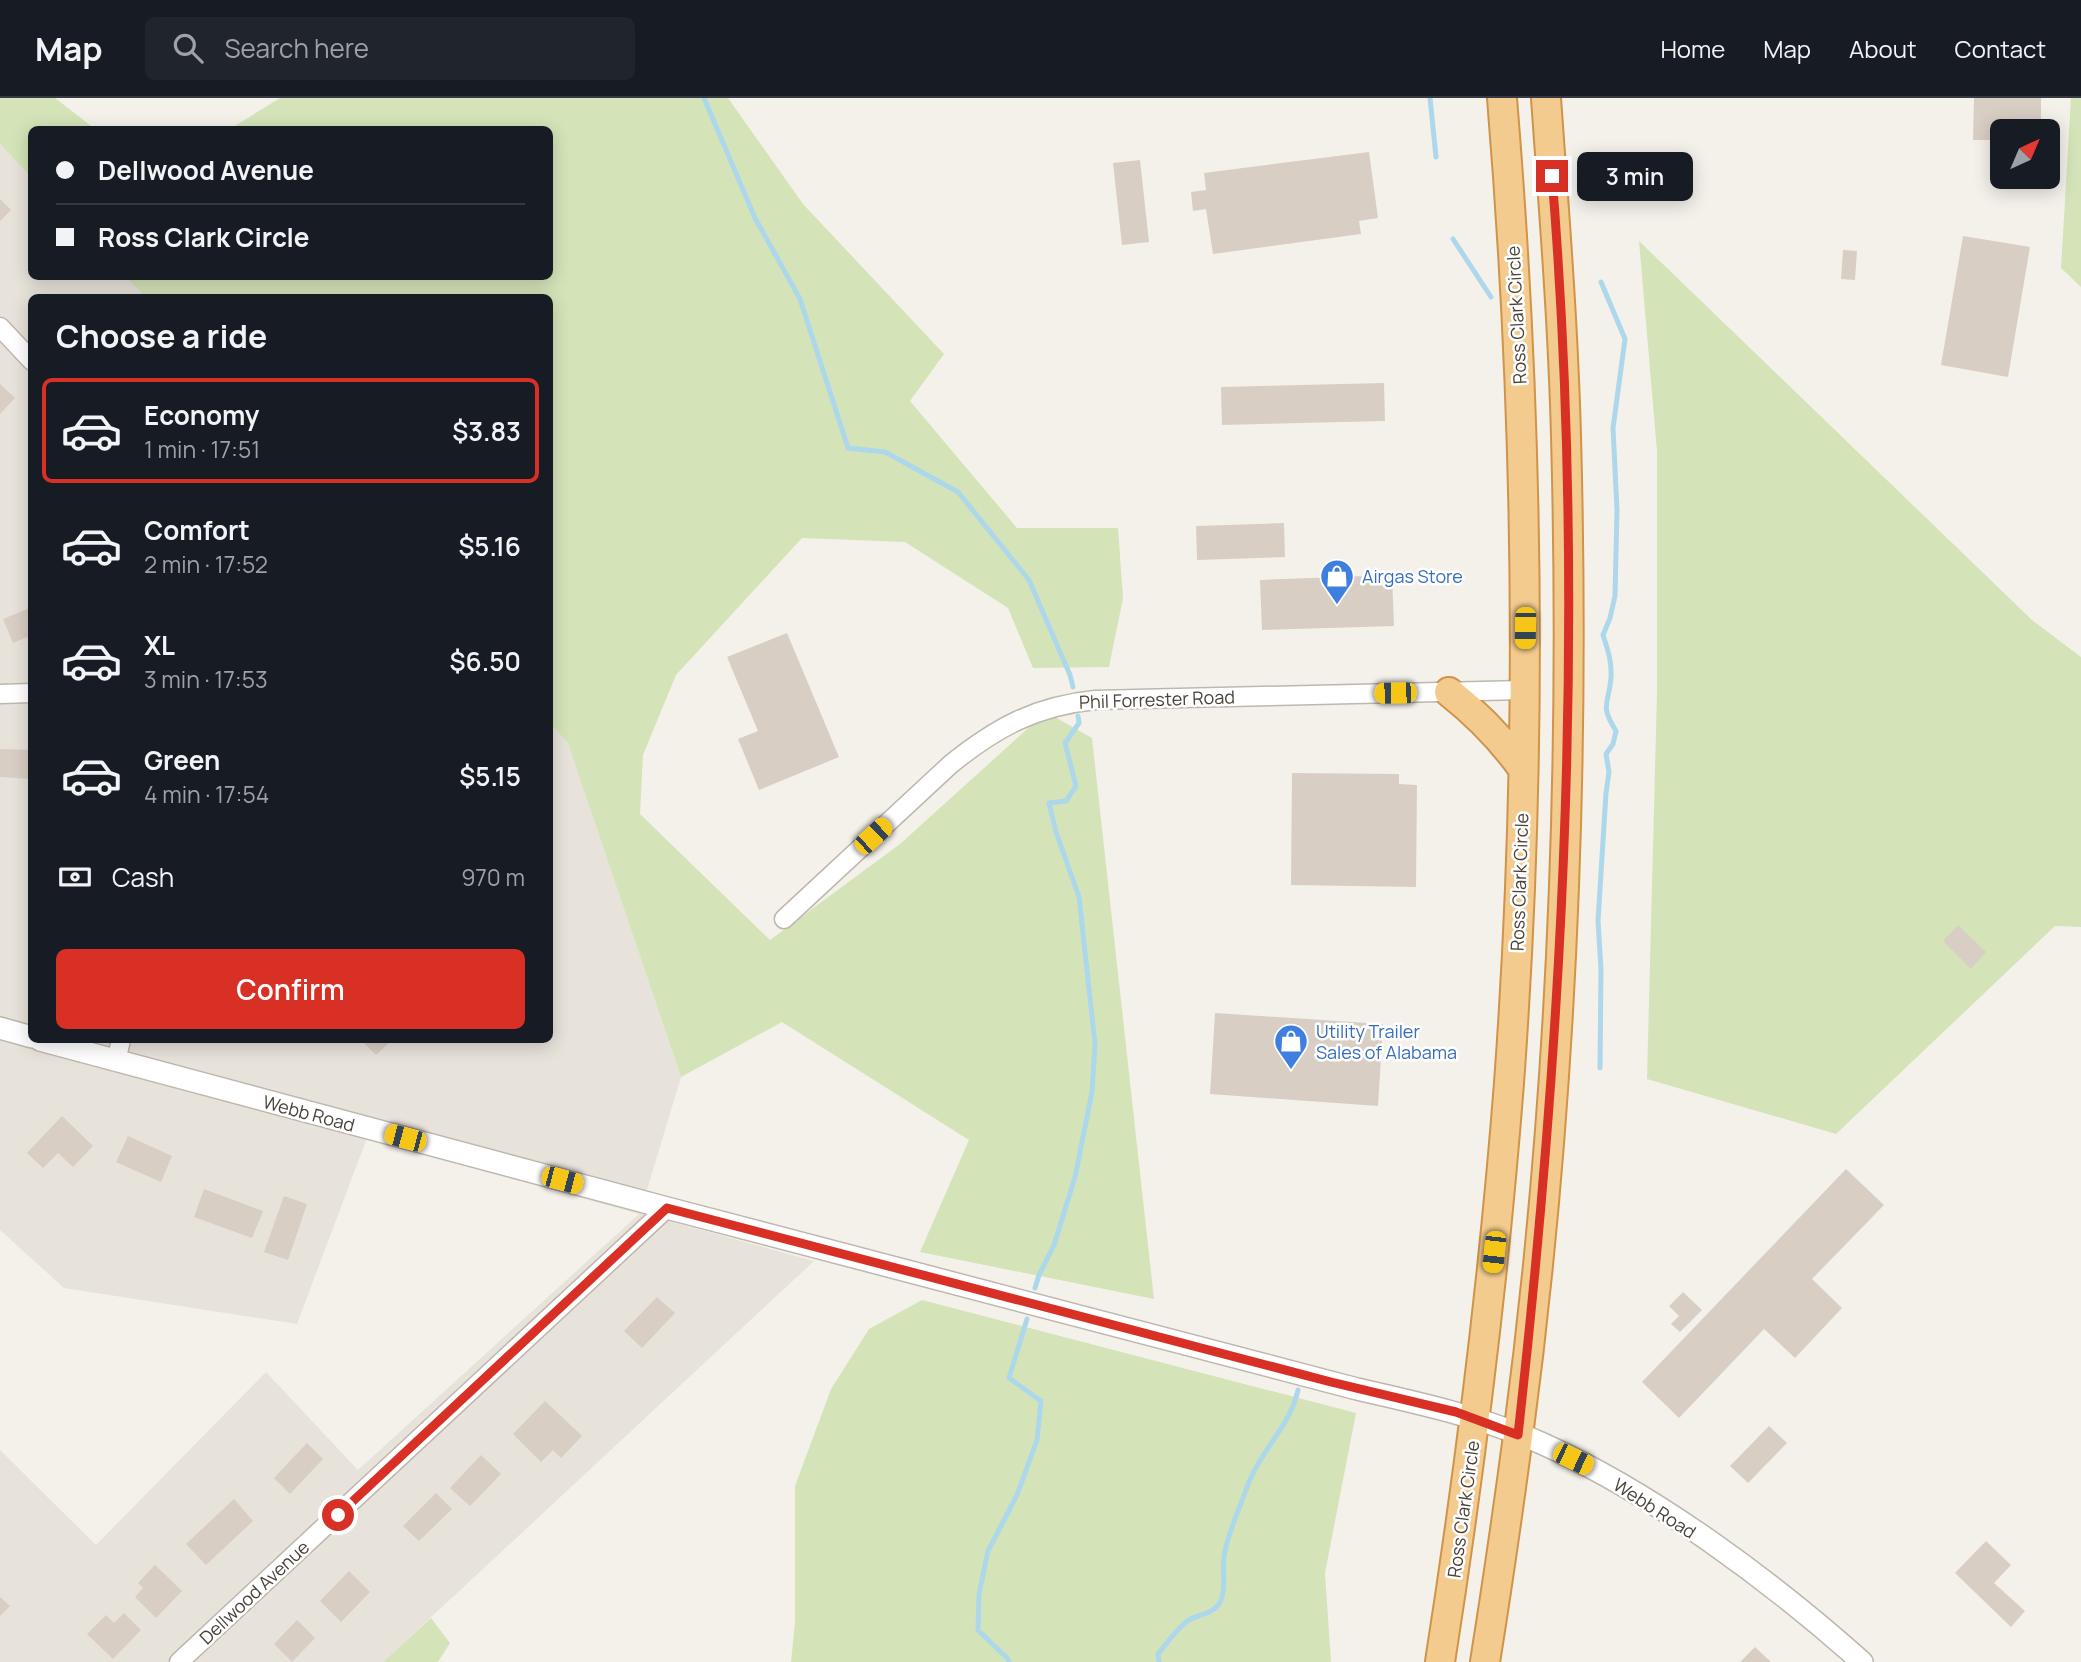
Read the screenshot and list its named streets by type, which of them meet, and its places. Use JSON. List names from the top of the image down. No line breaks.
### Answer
{"streets":{"highway":["Ross Clark Circle"],"street":["Phil Forrester Road","Webb Road","Dellwood Avenue"]},"crossings":[["Ross Clark Circle","Phil Forrester Road"],["Ross Clark Circle","Webb Road"],["Webb Road","Dellwood Avenue"]],"places":{"shop":["Airgas Store","Utility Trailer Sales of Alabama"]},"north":"top right","page":{"header":"Map","search":"Search here","nav":["Home","Map","About","Contact"],"banner":["Dellwood Avenue","Ross Clark Circle"],"bubble":"3 min","heading":"Choose a ride","list":[{"name":"Economy","note":"1 min · 17:51","value":"$3.83"},{"name":"Comfort","note":"2 min · 17:52","value":"$5.16"},{"name":"XL","note":"3 min · 17:53","value":"$6.50"},{"name":"Green","note":"4 min · 17:54","value":"$5.15"}],"pay":["Cash","970 m"],"buttons":"Confirm"}}
